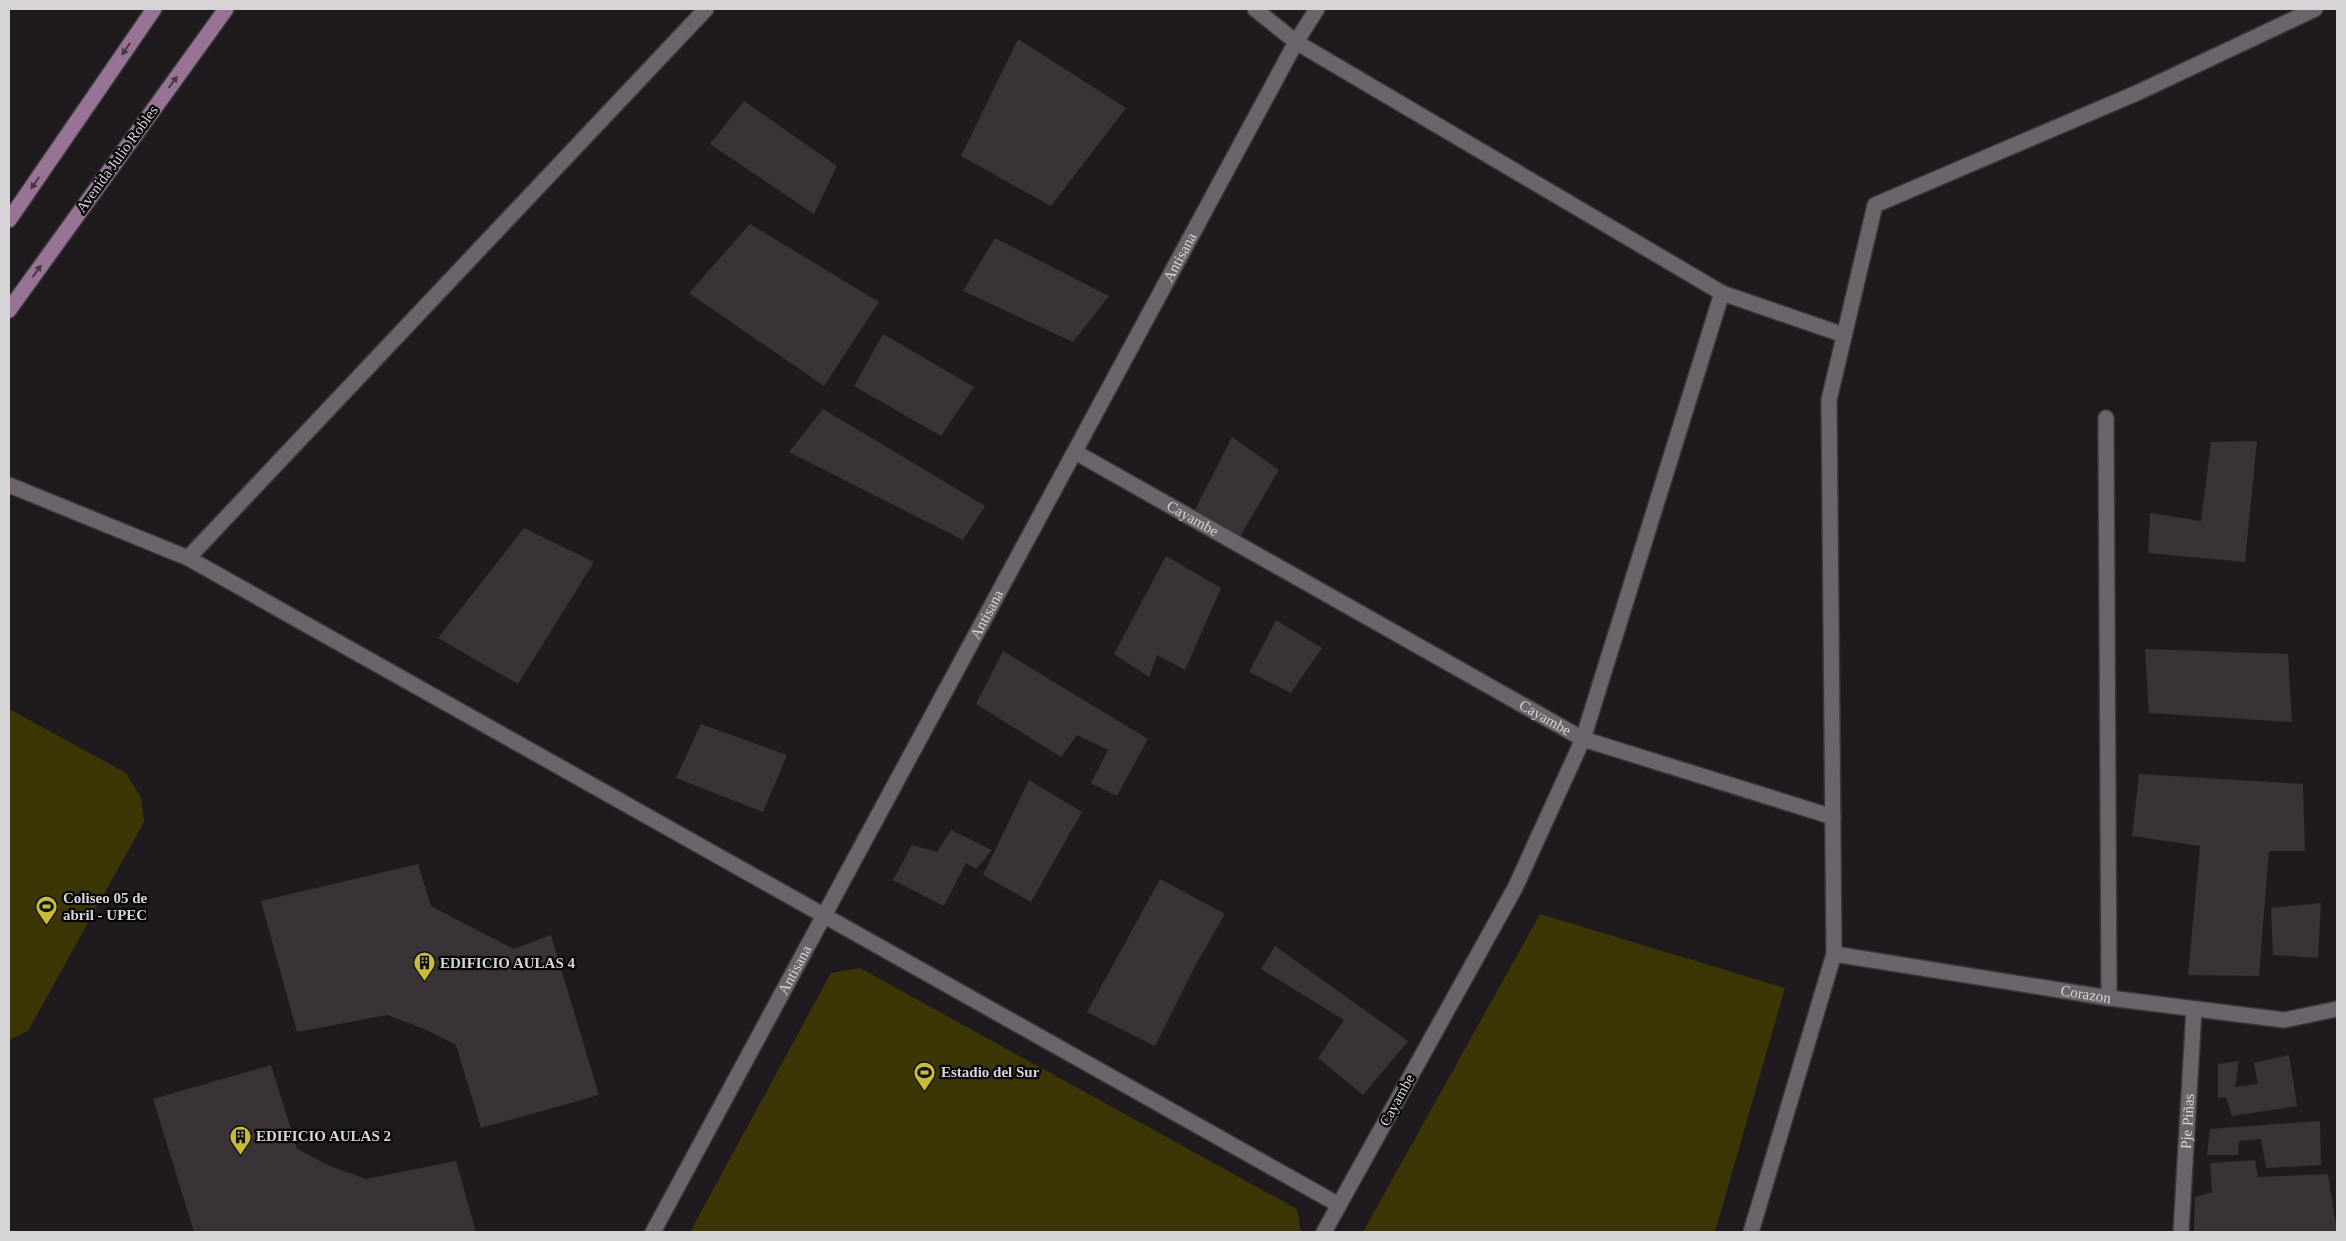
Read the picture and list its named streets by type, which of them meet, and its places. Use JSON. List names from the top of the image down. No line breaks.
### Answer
{"streets":{"main road":["Avenida Julio Robles"],"street":["Antisana","Cayambe","Corazon","Pje Piñas"]},"crossings":[["Antisana","Cayambe"],["Corazon","Pje Piñas"]],"places":{"sports":["Coliseo 05 de abril - UPEC","Estadio del Sur"],"building":["EDIFICIO AULAS 4","EDIFICIO AULAS 2"]}}
